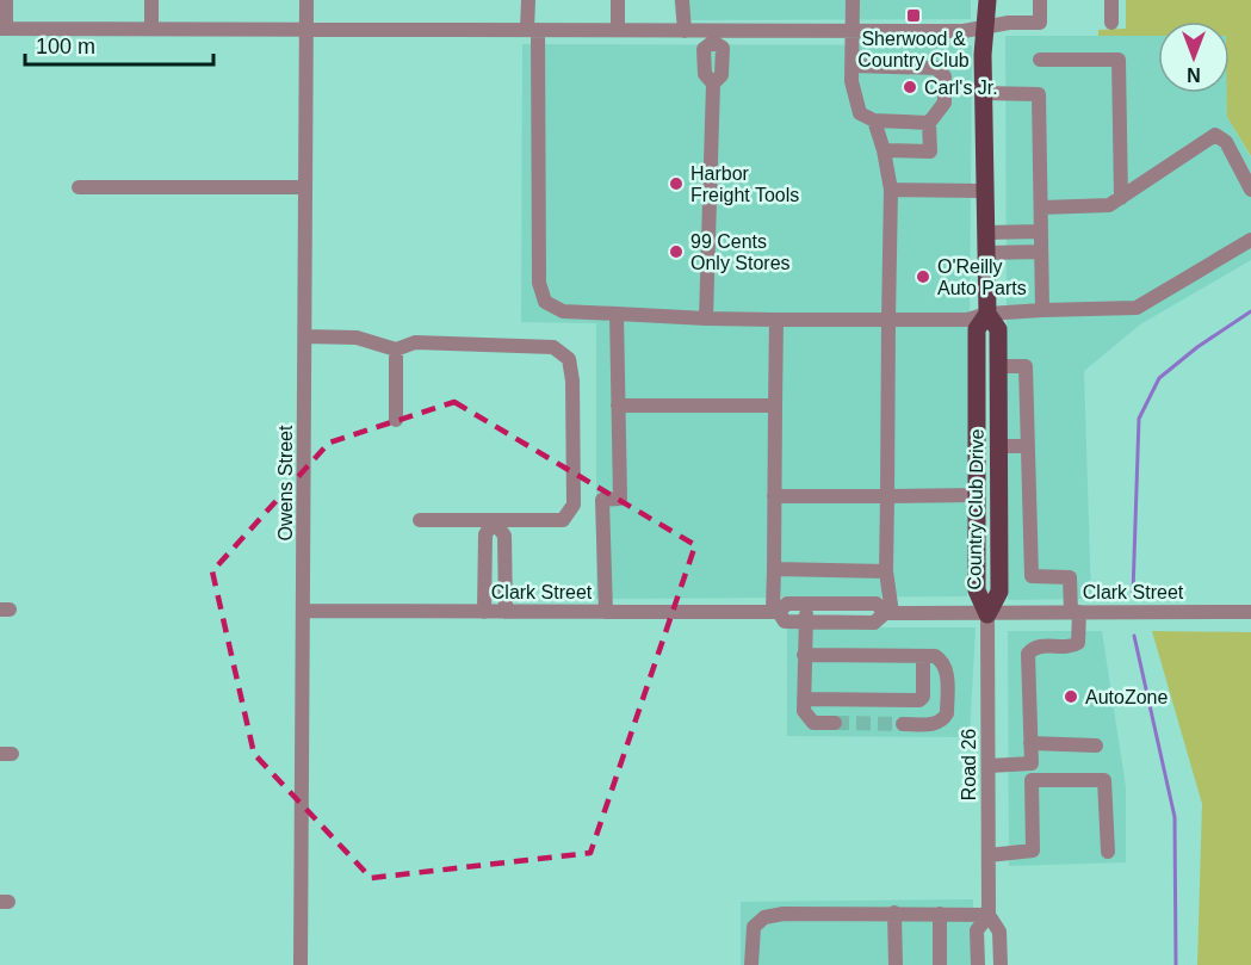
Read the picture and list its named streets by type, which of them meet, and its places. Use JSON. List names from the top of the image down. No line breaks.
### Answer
{"streets":{"main road":["Country Club Drive"],"street":["Owens Street","Clark Street","Road 26"]},"crossings":[["Owens Street","Clark Street"],["Country Club Drive","Clark Street"],["Country Club Drive","Road 26"],["Clark Street","Road 26"]],"places":{"transit":["Sherwood & Country Club"],"other":["Carl's Jr.","Harbor Freight Tools","99 Cents Only Stores","O'Reilly Auto Parts","AutoZone"]},"scale_bar":"100 m","north":"bottom"}
